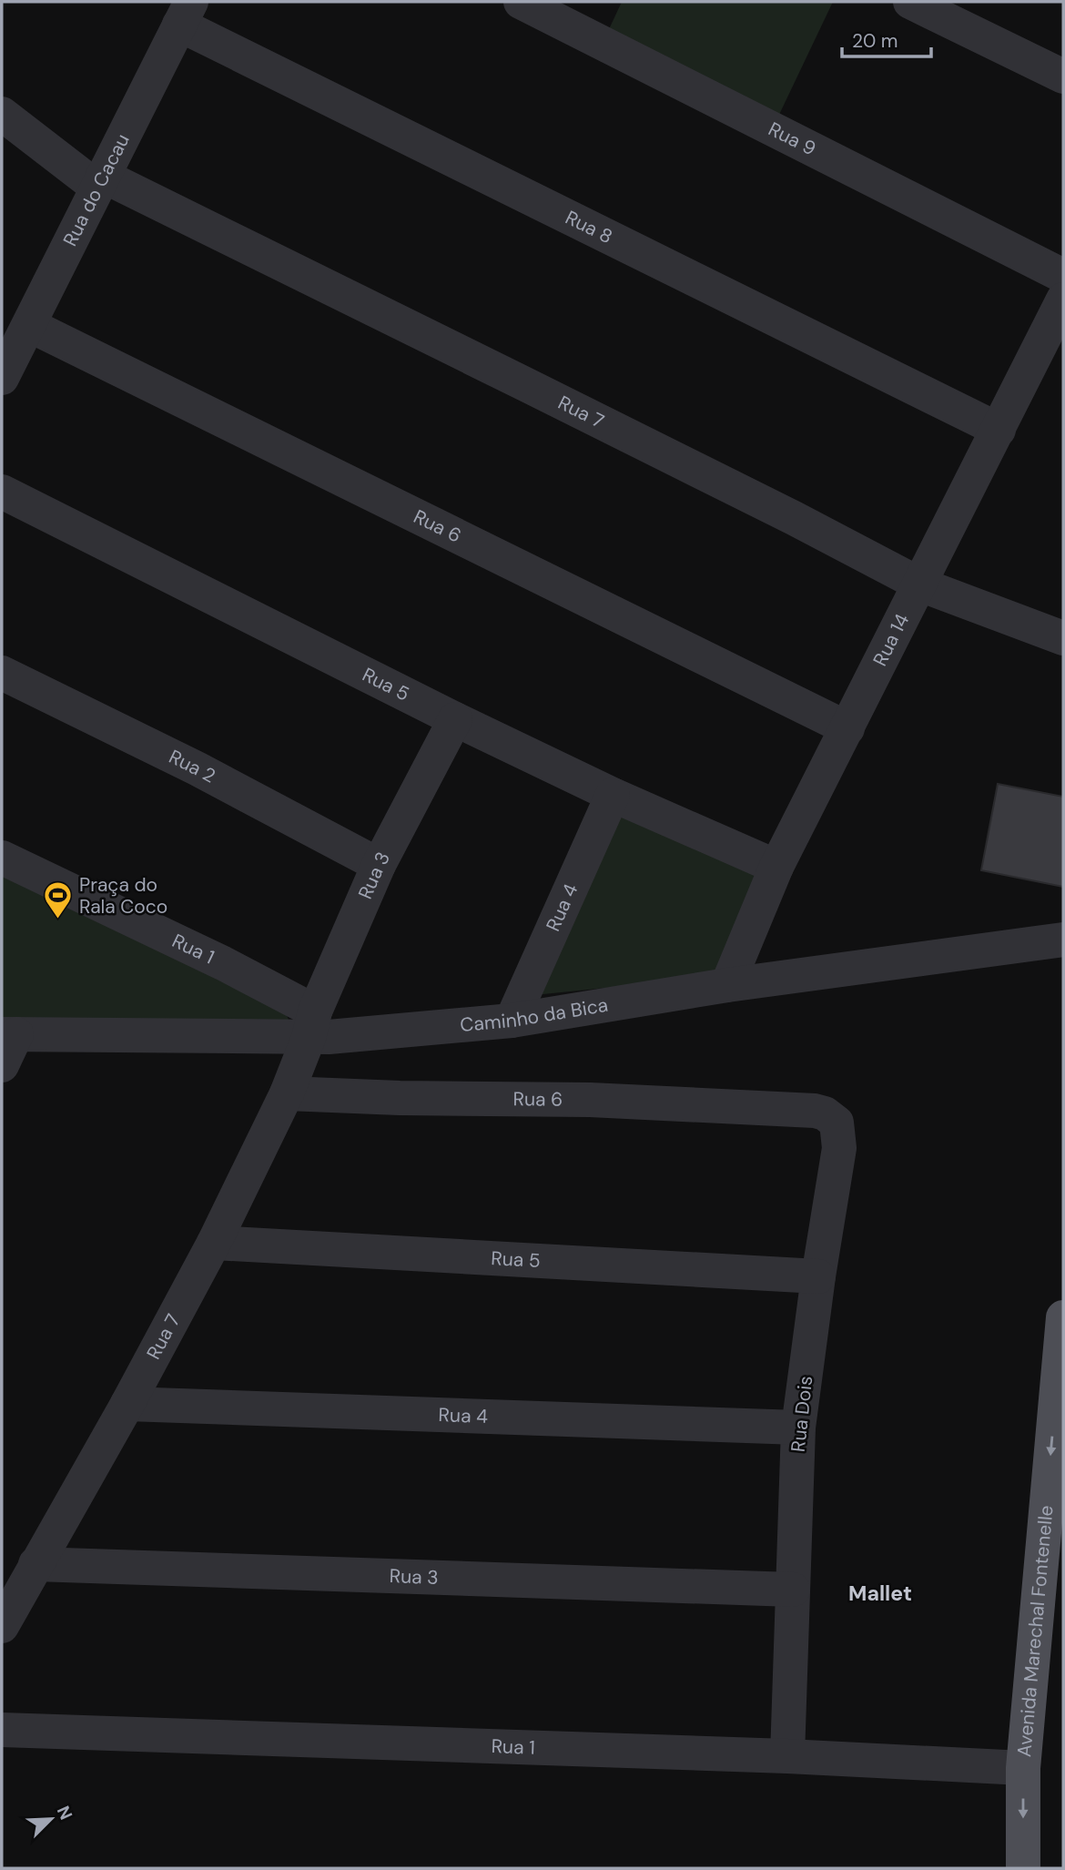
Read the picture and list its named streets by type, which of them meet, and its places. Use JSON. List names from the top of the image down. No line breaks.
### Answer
{"streets":{"main road":["Avenida Marechal Fontenelle"],"street":["Rua 9","Rua do Cacau","Rua 8","Rua 7","Rua 6","Rua 14","Rua 5","Rua 2","Rua 3","Rua 4","Rua 1","Caminho da Bica","Rua Dois"]},"crossings":[["Rua do Cacau","Rua 8"],["Rua do Cacau","Rua 7"],["Rua do Cacau","Rua 6"],["Rua 8","Rua 14"],["Rua 7","Rua 6"],["Rua 7","Rua 14"],["Rua 7","Rua 5"],["Rua 7","Rua 3"],["Rua 7","Rua 4"],["Rua 7","Rua 1"],["Rua 7","Caminho da Bica"],["Rua 6","Rua 14"],["Rua 6","Rua Dois"],["Rua 14","Rua 5"],["Rua 14","Caminho da Bica"],["Rua 5","Rua 3"],["Rua 5","Rua 4"],["Rua 5","Rua Dois"],["Rua 2","Rua 3"],["Rua 3","Rua 1"],["Rua 3","Caminho da Bica"],["Rua 3","Rua Dois"],["Rua 4","Caminho da Bica"],["Rua 4","Rua Dois"],["Rua 1","Caminho da Bica"],["Rua 1","Rua Dois"],["Rua 1","Avenida Marechal Fontenelle"]],"one_way":["Avenida Marechal Fontenelle"],"districts":["Mallet"],"places":{"sports":["Praça do Rala Coco"]},"scale_bar":"20 m","north":"top right"}
